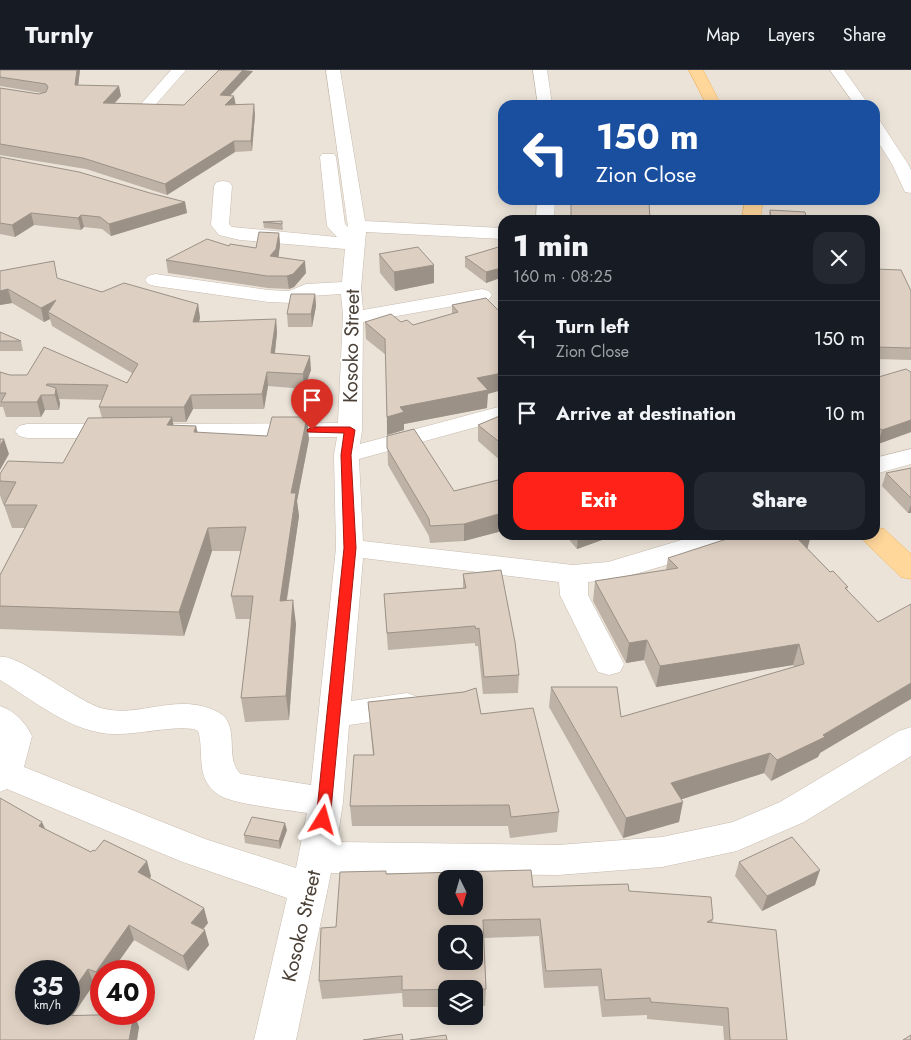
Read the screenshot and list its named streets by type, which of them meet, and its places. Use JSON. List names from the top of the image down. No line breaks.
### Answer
{"streets":{"street":["Kosoko Street"]},"north":"bottom","page":{"header":"Turnly","nav":["Map","Layers","Share"],"turn":["150 m","Zion Close"],"heading":["1 min","160 m · 08:25"],"list":[{"name":"Turn left","note":"Zion Close","value":"150 m"},{"name":"Arrive at destination","value":"10 m"}],"buttons":["Exit","Share"],"speed":"35 km/h","limit":"40"}}
